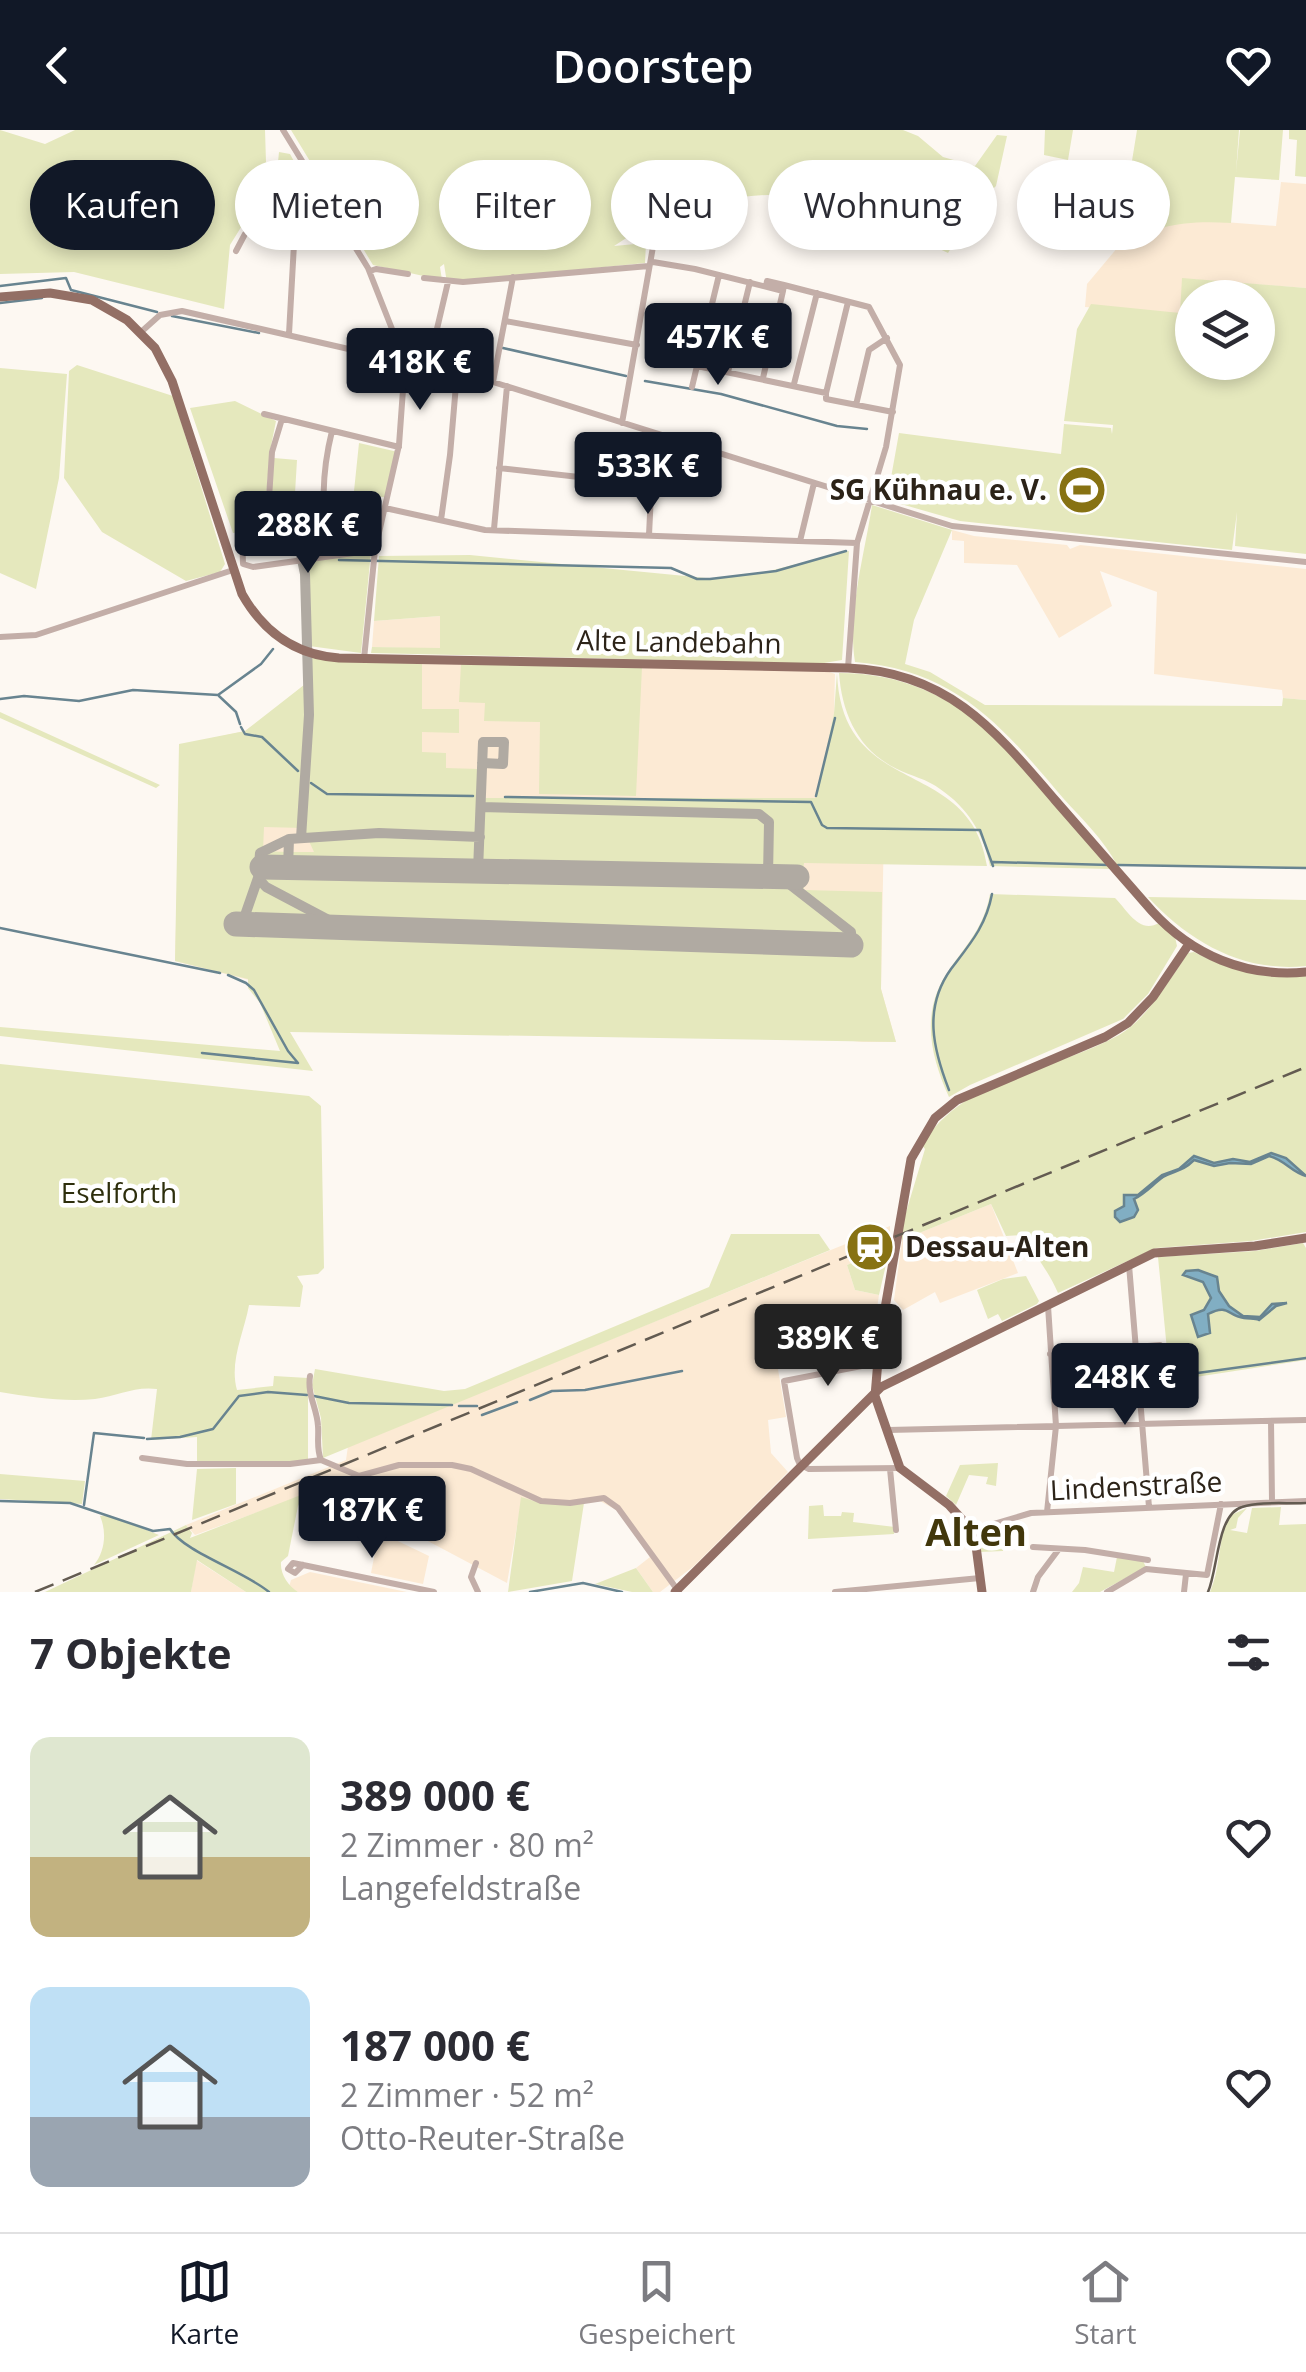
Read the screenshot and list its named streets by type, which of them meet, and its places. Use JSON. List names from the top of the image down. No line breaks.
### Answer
{"streets":{"main road":["Alte Landebahn"],"street":["Lindenstraße"]},"districts":["Alten"],"parks":["Eselforth"],"places":{"sports":["SG Kühnau e. V."],"station":["Dessau-Alten"]},"page":{"header":"Doorstep","chip":["Kaufen","Mieten","Filter","Neu","Wohnung","Haus"],"price":["457K €","418K €","533K €","288K €","389K €","248K €","187K €"],"heading":"7 Objekte","list":[{"name":"389 000 €","note":"2 Zimmer · 80 m² · Langefeldstraße"},{"name":"187 000 €","note":"2 Zimmer · 52 m² · Otto-Reuter-Straße"}],"tabs":["Karte","Gespeichert","Start"]}}
